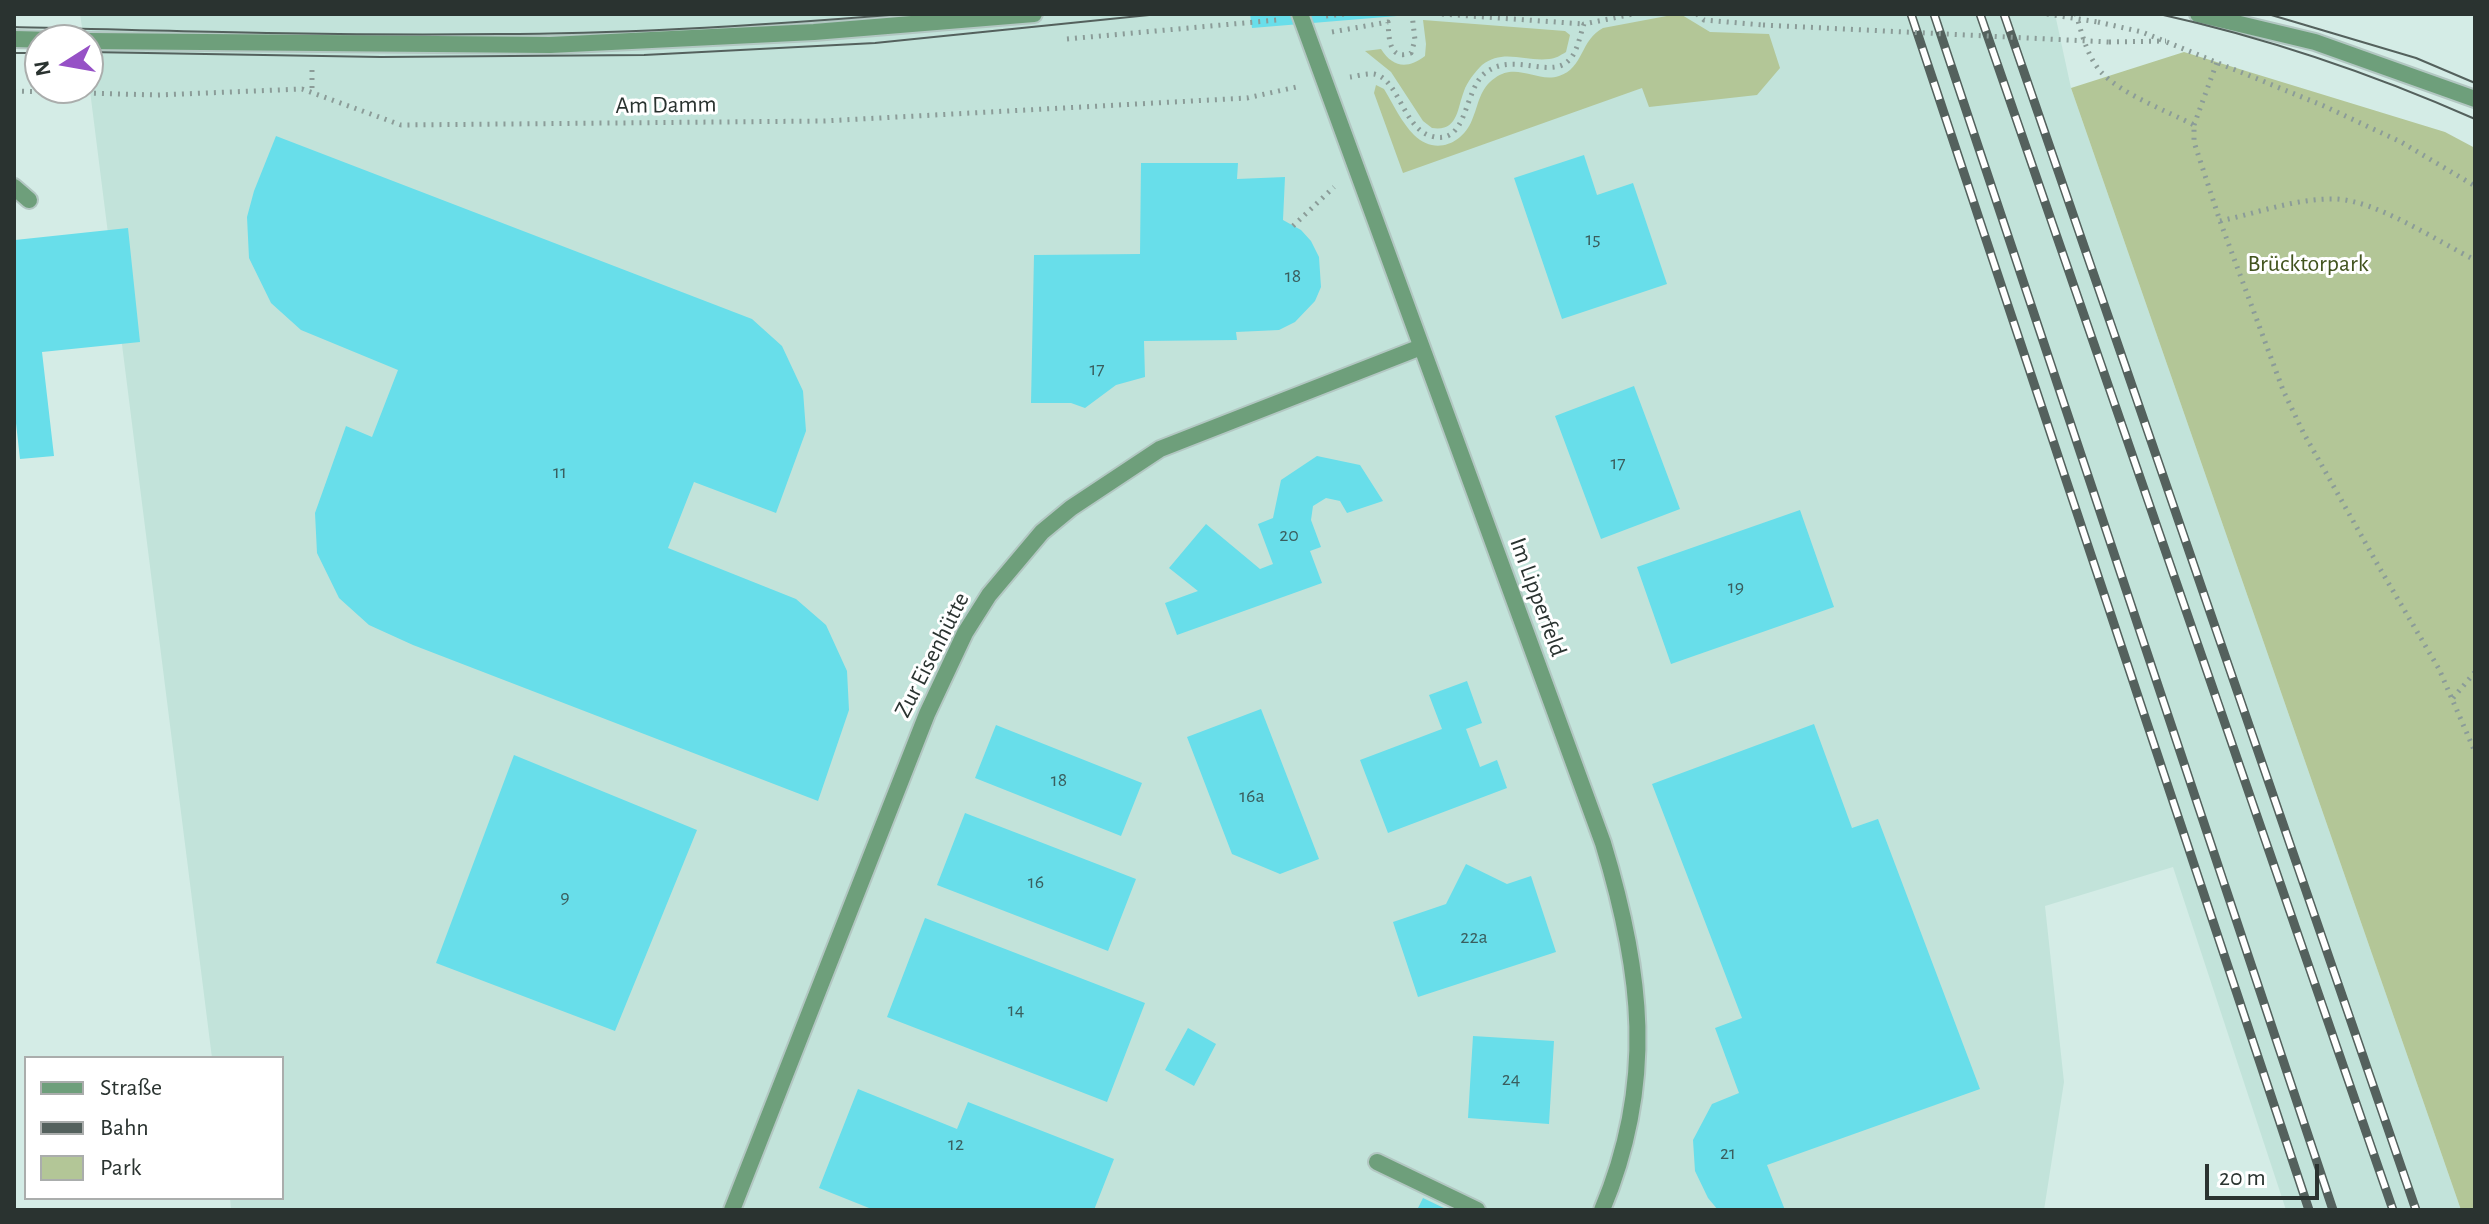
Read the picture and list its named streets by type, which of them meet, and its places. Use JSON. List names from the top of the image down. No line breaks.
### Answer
{"streets":{"street":["Im Lipperfeld","Zur Eisenhütte"],"path":["Am Damm"]},"crossings":[["Am Damm","Im Lipperfeld"],["Im Lipperfeld","Zur Eisenhütte"]],"parks":["Brücktorpark"],"house_numbers":["15","18","17","17","11","20","19","18","16a","16","9","22a","14","24","12","21"],"legend":["Straße","Bahn","Park"],"scale_bar":"20 m","north":"left"}
